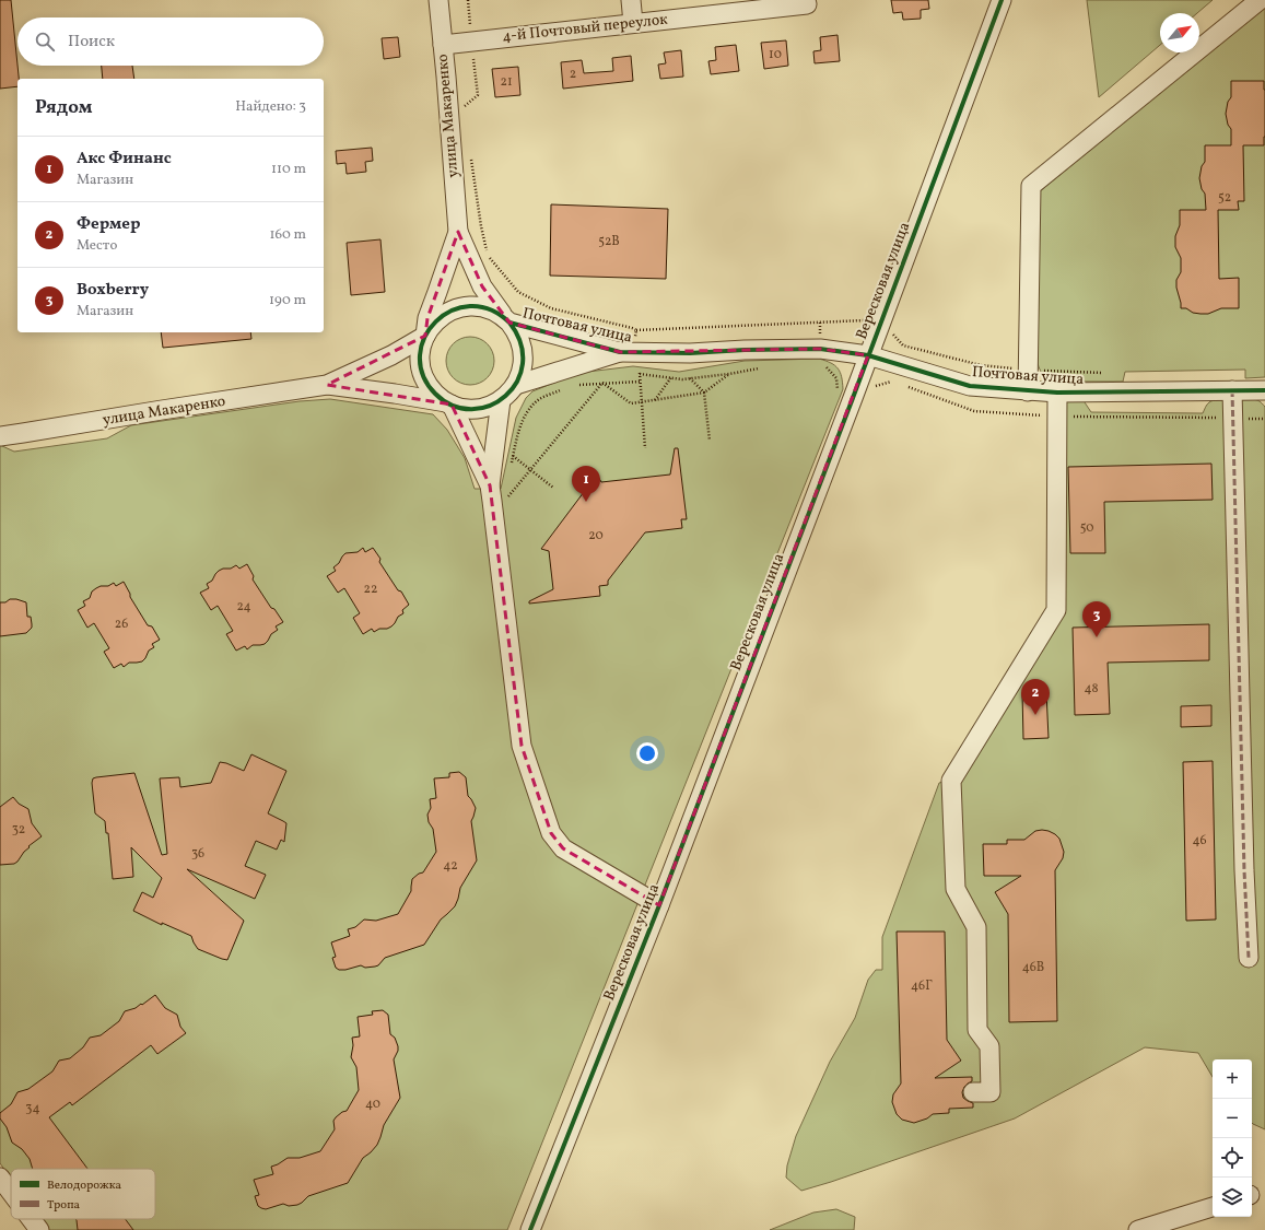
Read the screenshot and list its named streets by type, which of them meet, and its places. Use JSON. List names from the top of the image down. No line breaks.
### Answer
{"streets":{"street":["4-й Почтовый переулок","улица Макаренко","Вересковая улица","Почтовая улица"]},"crossings":[["4-й Почтовый переулок","улица Макаренко"],["улица Макаренко","Почтовая улица"],["Вересковая улица","Почтовая улица"]],"house_numbers":["10","2","21","52","52В","50","20","22","24","26","48","32","46","36","42","46В","46Г","40","34"],"legend":["Велодорожка","Тропа"],"north":"top right","page":{"search":"Поиск","heading":["Рядом","Найдено: 3"],"list":[{"mark":"1","name":"Акс Финанс","note":"Магазин","value":"110 m"},{"mark":"2","name":"Фермер","note":"Место","value":"160 m"},{"mark":"3","name":"Boxberry","note":"Магазин","value":"190 m"}],"pins":["1","3","2"],"map_buttons":["+","−"]}}
